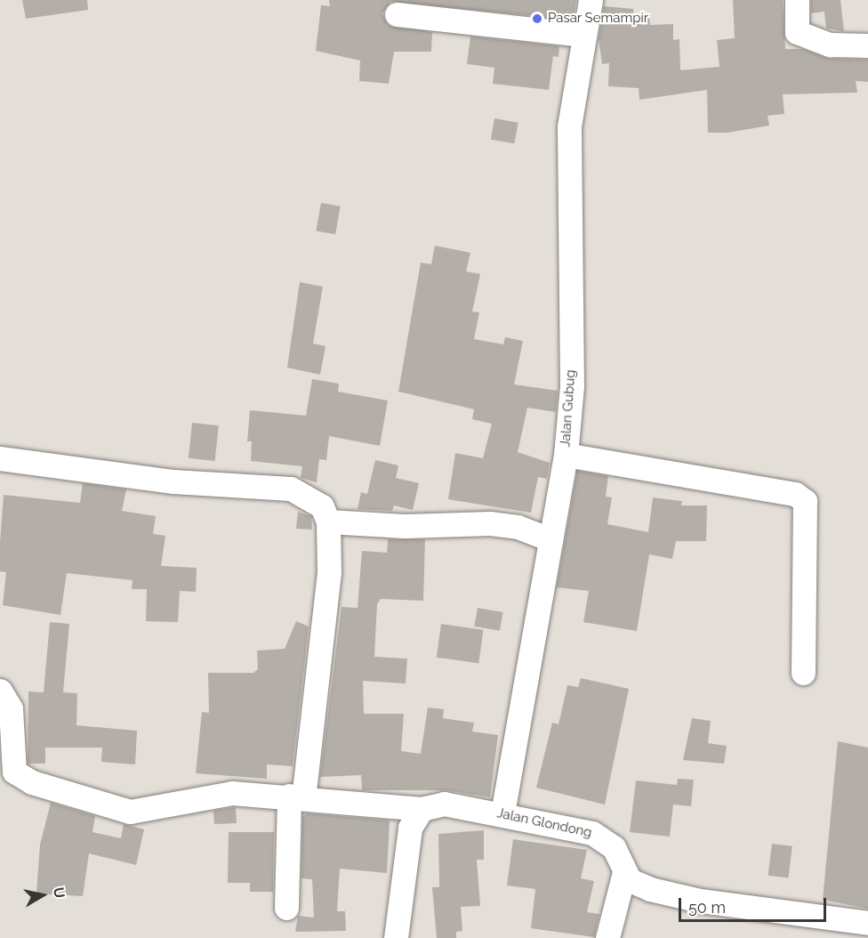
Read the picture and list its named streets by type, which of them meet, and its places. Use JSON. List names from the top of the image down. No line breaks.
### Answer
{"streets":{"street":["Jalan Gubug","Jalan Glondong"]},"crossings":[["Jalan Gubug","Jalan Glondong"]],"places":["Pasar Semampir"],"scale_bar":"50 m","north":"right"}
